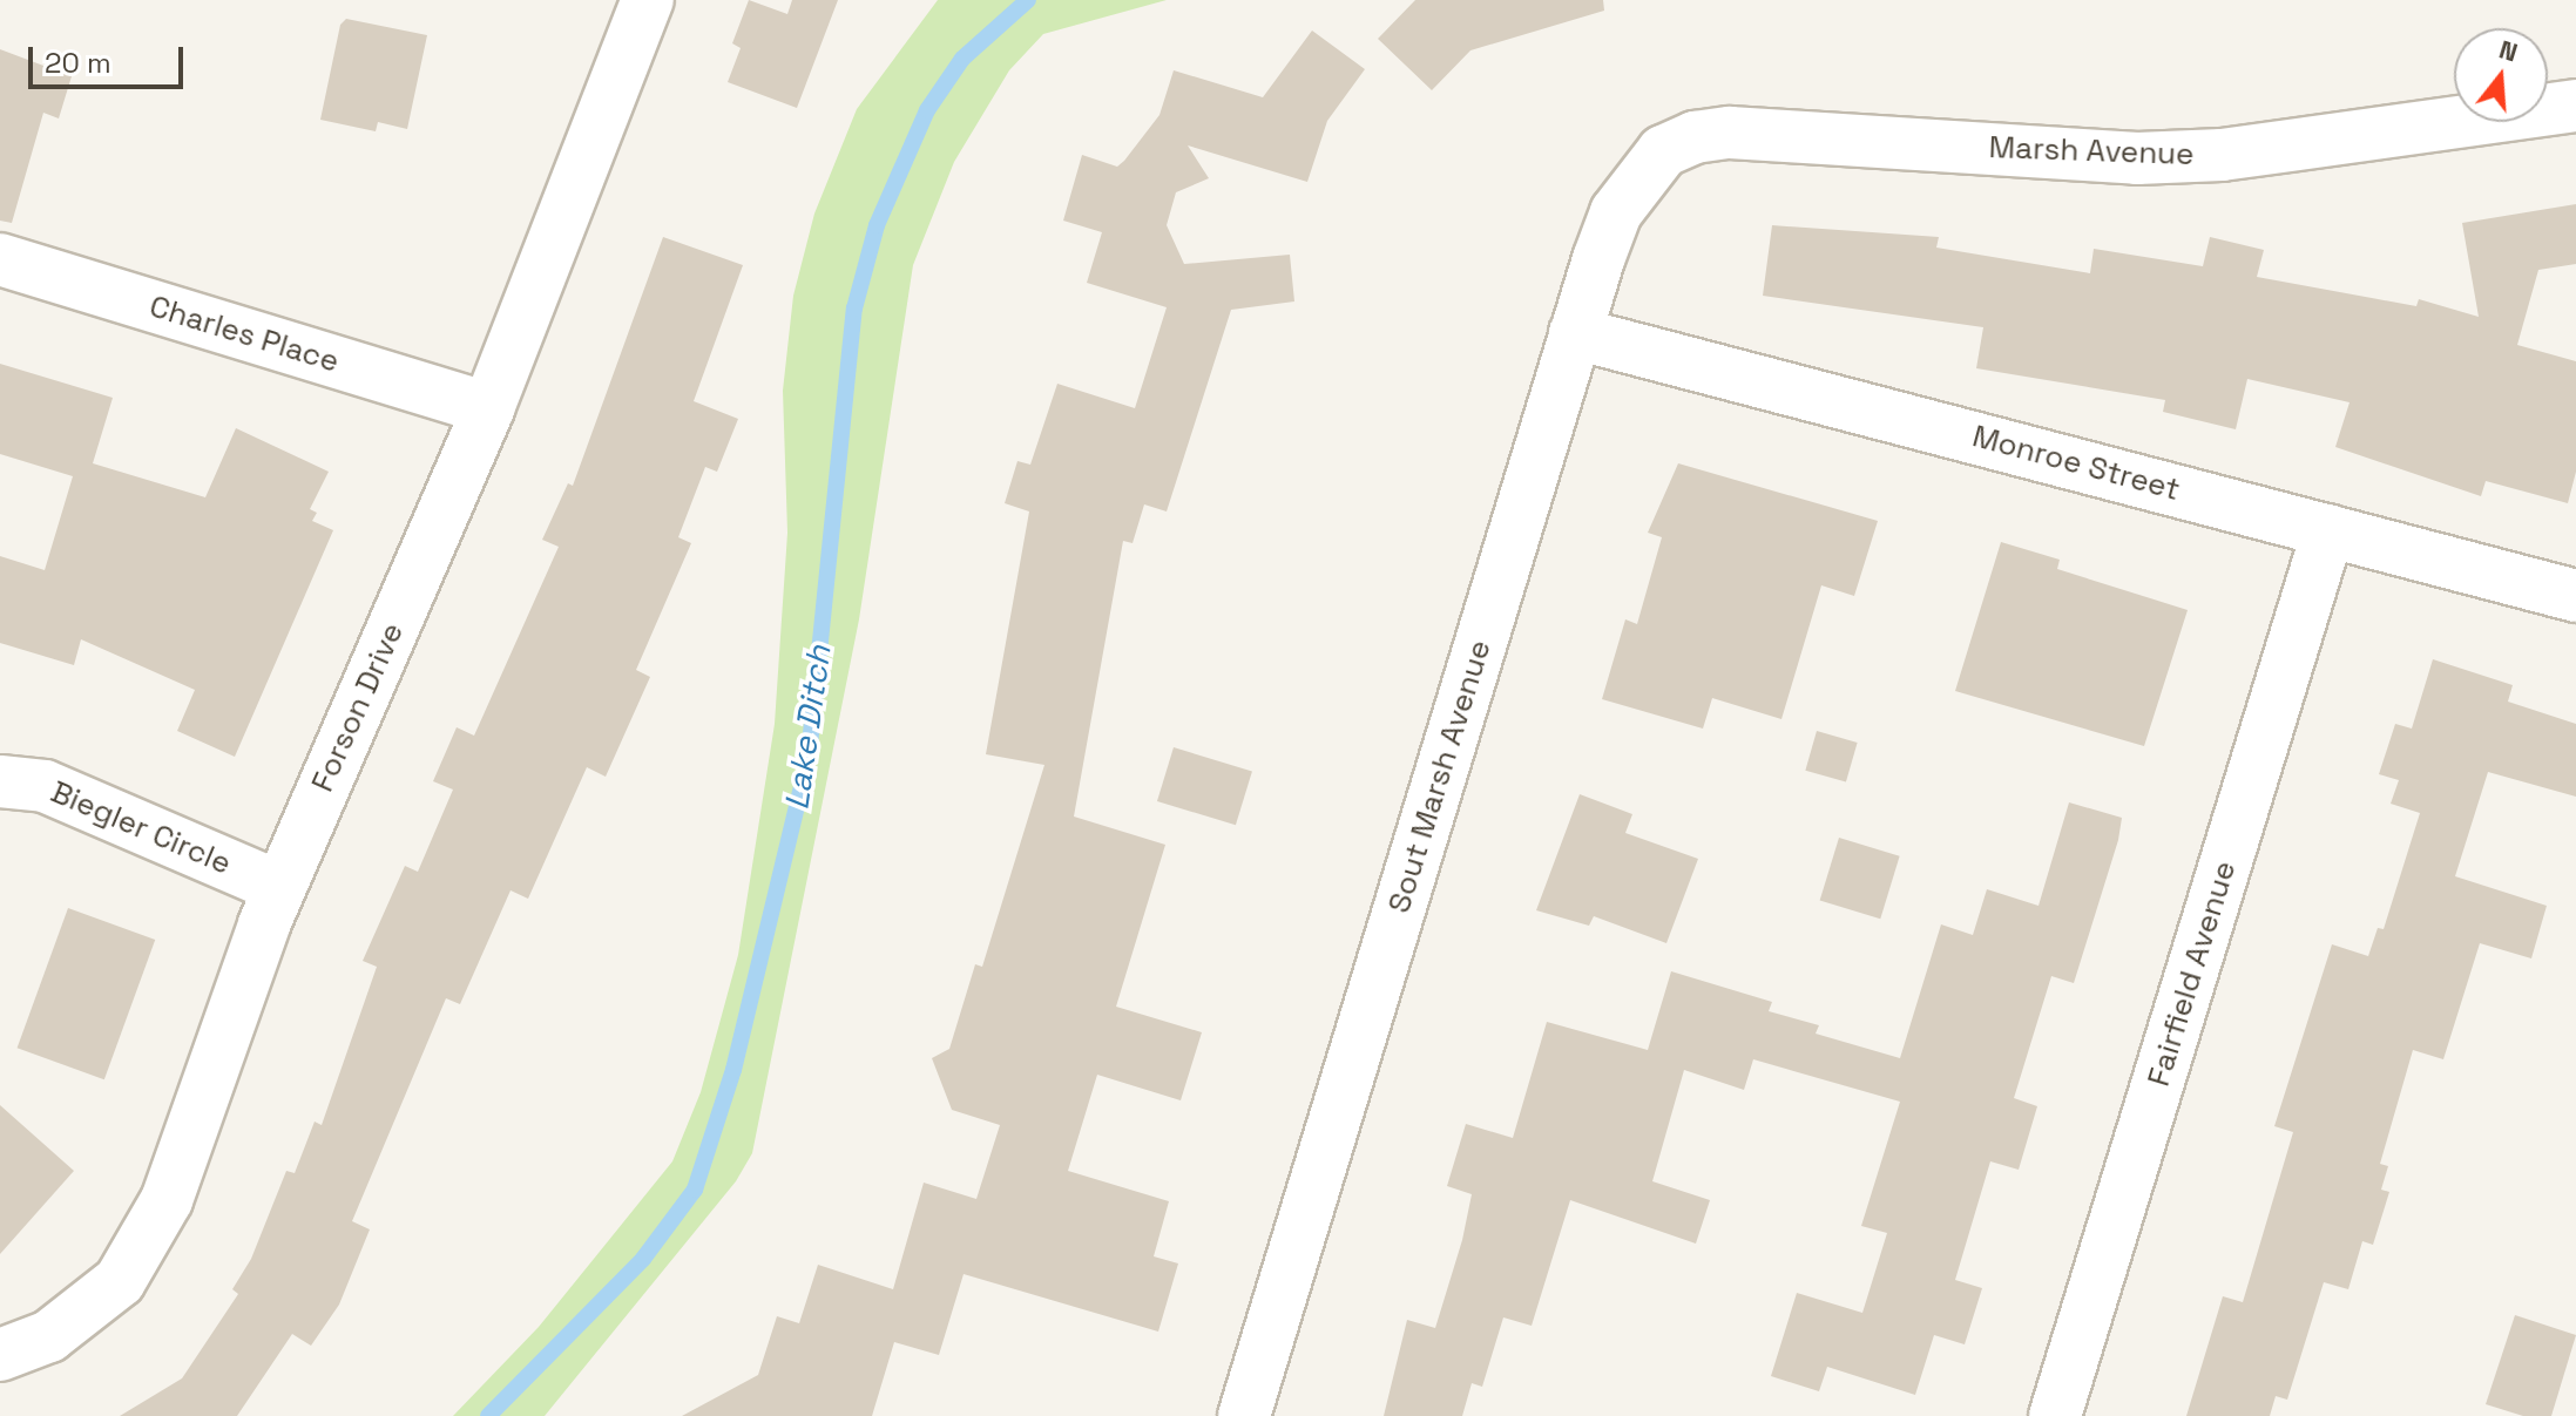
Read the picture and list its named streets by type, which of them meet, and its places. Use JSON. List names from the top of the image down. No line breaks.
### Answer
{"streets":{"street":["Marsh Avenue","Charles Place","Monroe Street","Forson Drive","Sout Marsh Avenue","Biegler Circle","Fairfield Avenue"]},"crossings":[["Marsh Avenue","Sout Marsh Avenue"],["Charles Place","Forson Drive"],["Monroe Street","Sout Marsh Avenue"],["Monroe Street","Fairfield Avenue"],["Forson Drive","Biegler Circle"]],"water":["Lake Ditch"],"scale_bar":"20 m","north":"top"}
